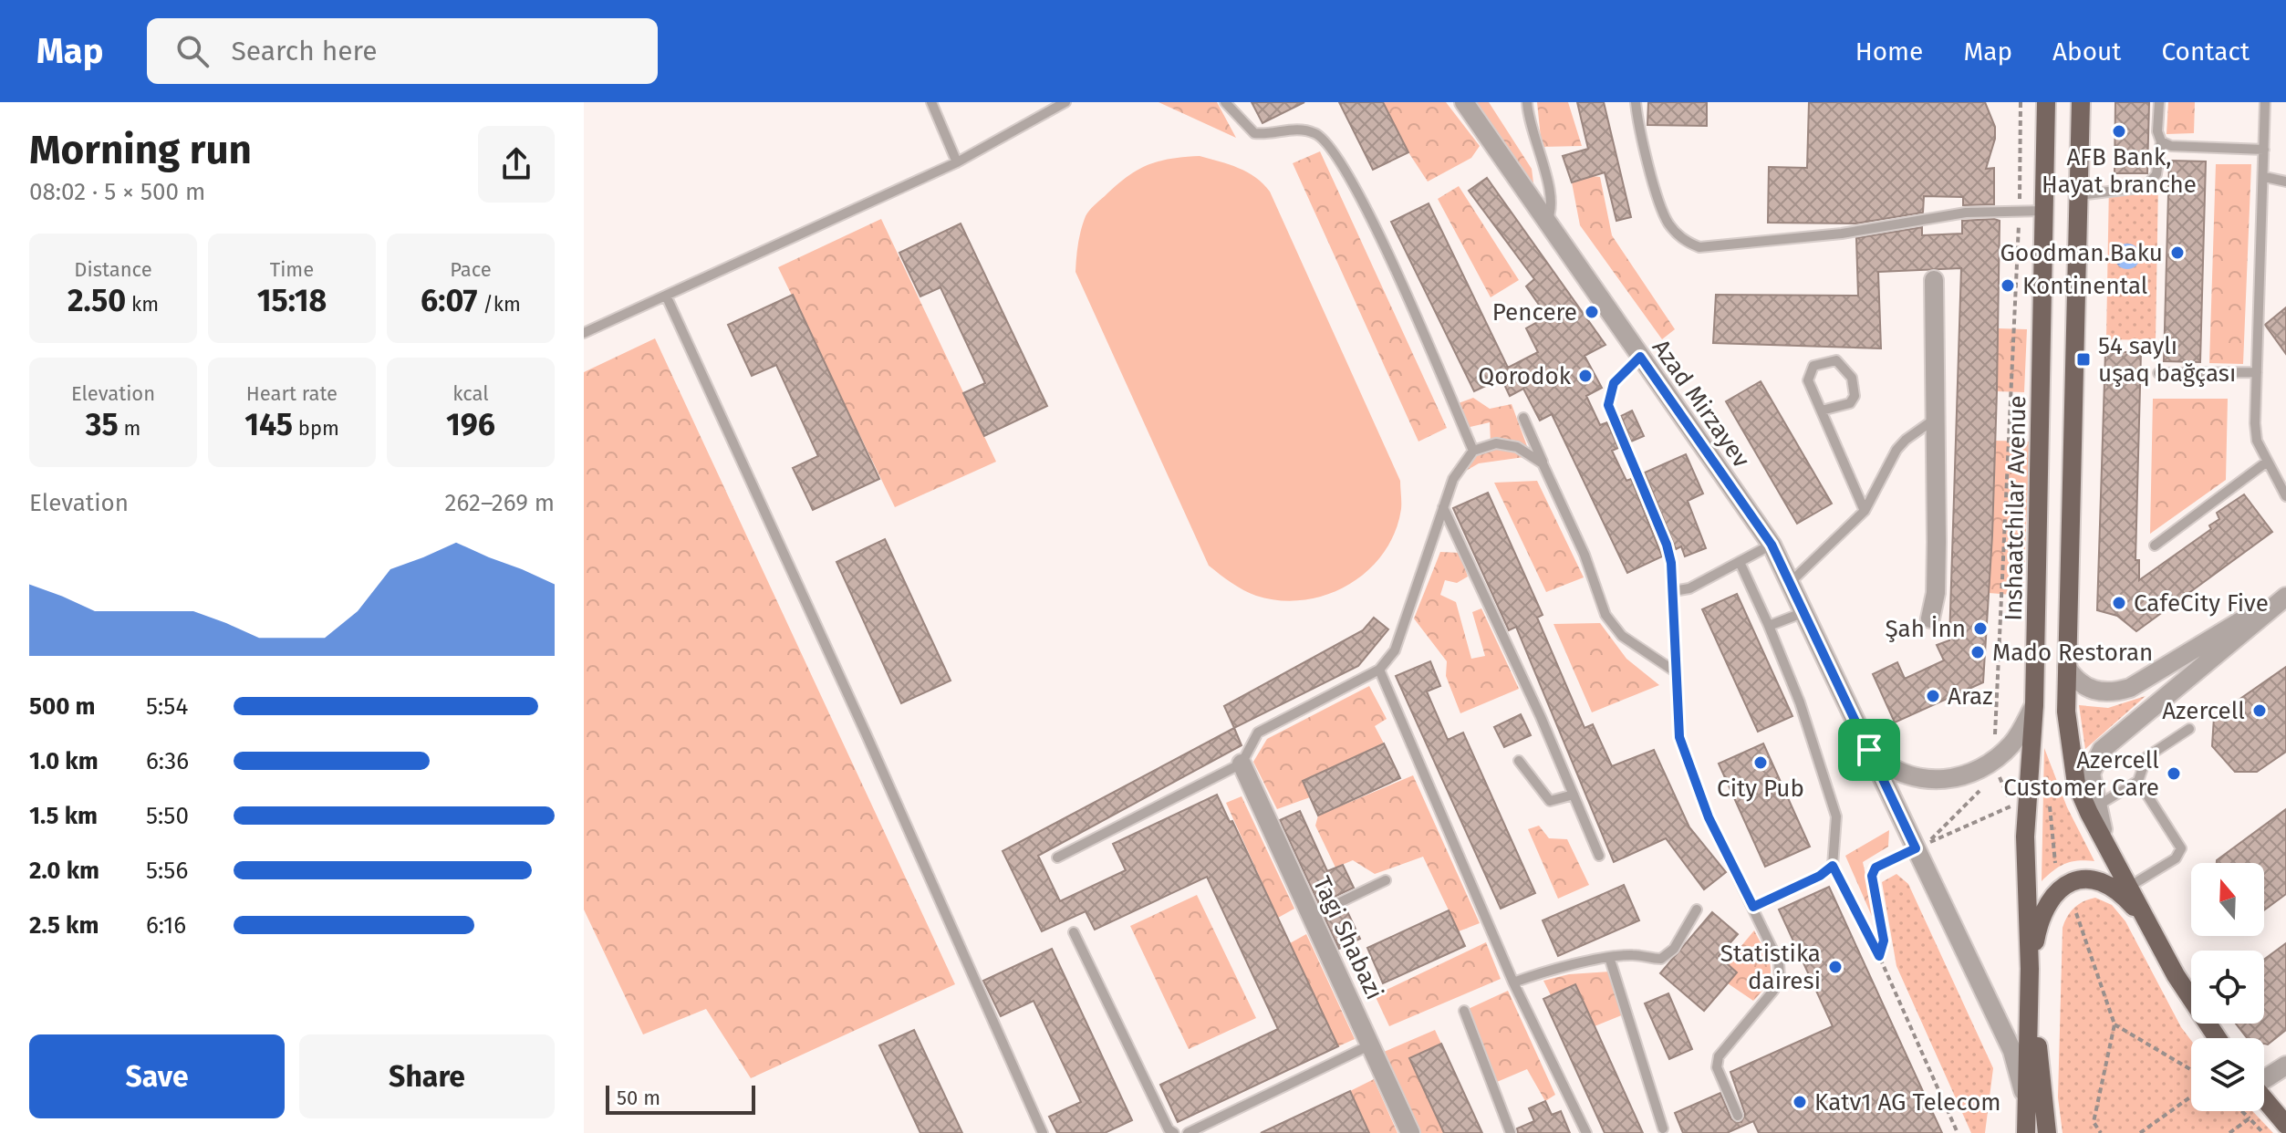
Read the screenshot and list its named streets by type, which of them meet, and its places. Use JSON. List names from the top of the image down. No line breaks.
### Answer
{"streets":{"main road":["Inshaatchilar Avenue"],"street":["Azad Mirzayev","Tagi Shabazi"]},"crossings":[["Azad Mirzayev","Inshaatchilar Avenue"]],"places":{"other":["AFB Bank, Hayat branche","Goodman.Baku","Kontinental","Pencere","Qorodok","CafeCity Five","Şah İnn","Mado Restoran","Araz","Azercell","City Pub","Azercell Customer Care","Statistika dairesi","Katv1 AG Telecom"],"transit":["54 saylı uşaq bağçası"]},"scale_bar":"50 m","north":"top","page":{"header":"Map","search":"Search here","nav":["Home","Map","About","Contact"],"heading":["Morning run","08:02 · 5 × 500 m"],"stats":[["Distance","2.50 km"],["Time","15:18"],["Pace","6:07 /km"],["Elevation","35 m"],["Heart rate","145 bpm"],["kcal","196"]],"chart":["Elevation","262–269 m"],"list":[{"name":"500 m","note":"5:54"},{"name":"1.0 km","note":"6:36"},{"name":"1.5 km","note":"5:50"},{"name":"2.0 km","note":"5:56"},{"name":"2.5 km","note":"6:16"}],"buttons":["Save","Share"],"scale":"50 m"}}
